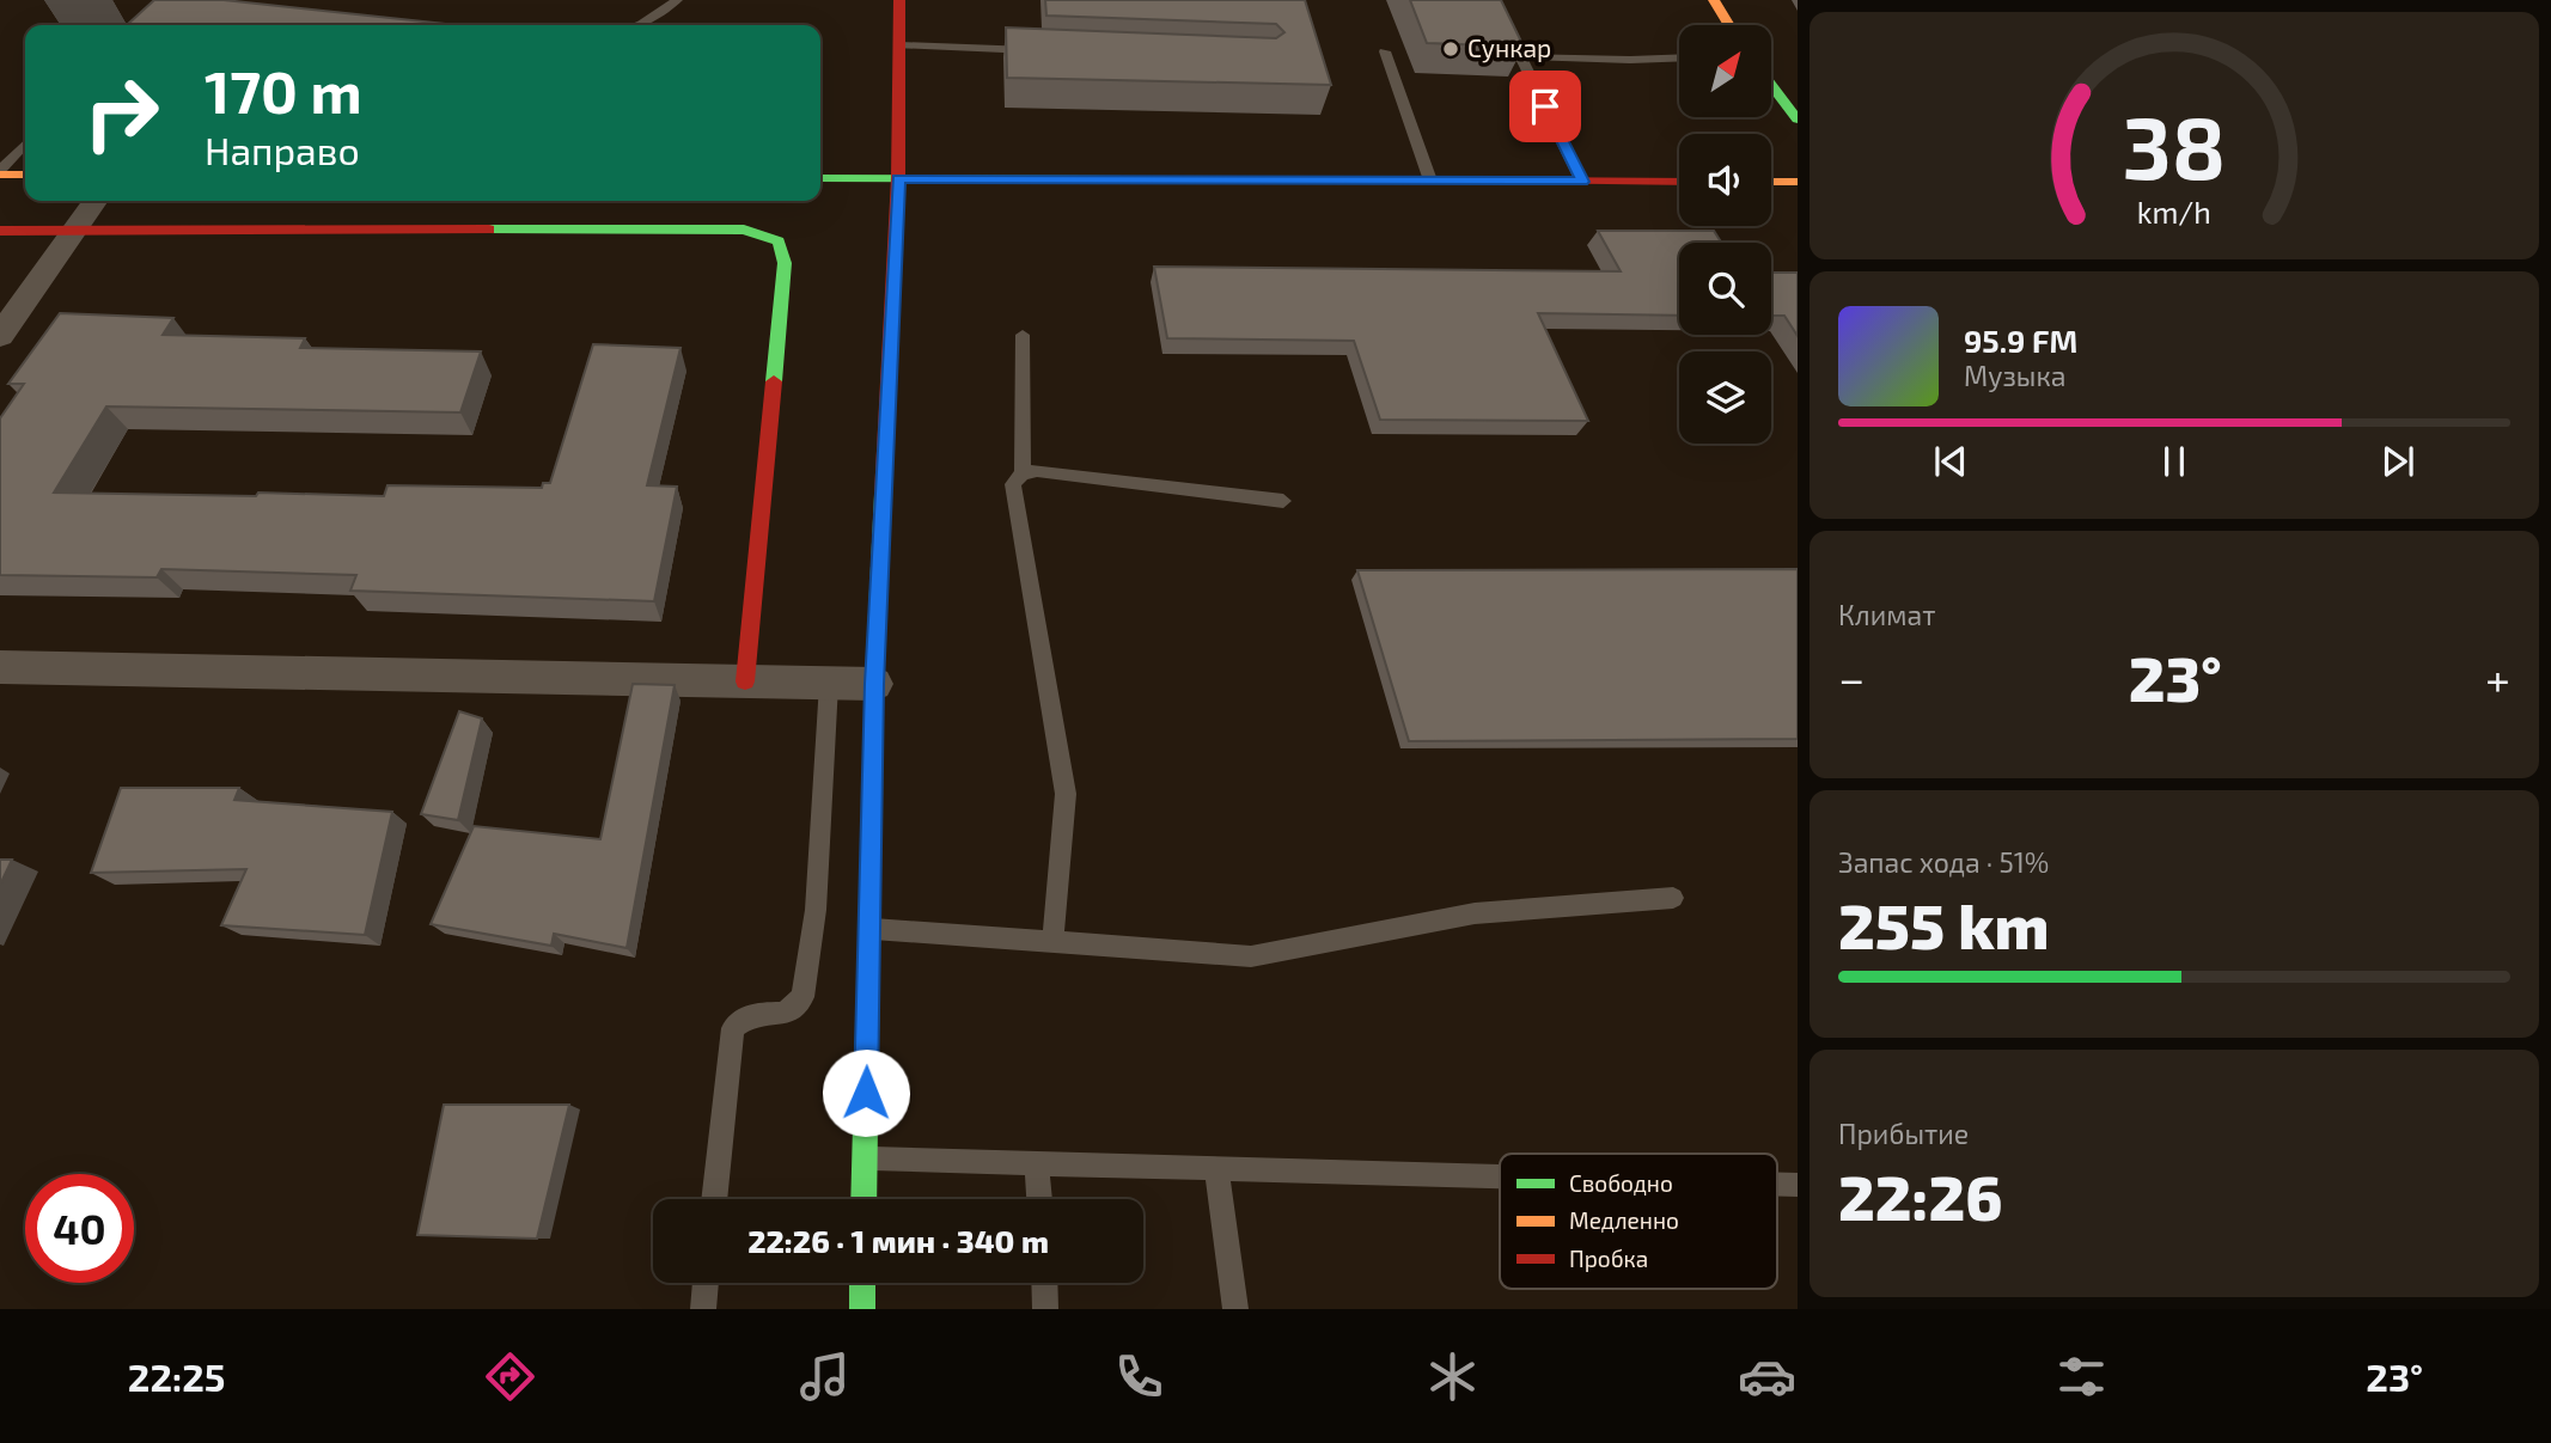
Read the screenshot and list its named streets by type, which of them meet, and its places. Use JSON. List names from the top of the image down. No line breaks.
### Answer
{"places":["Сункар"],"legend":["Свободно","Медленно","Пробка"],"north":"top right","page":{"turn":["170 m","Направо"],"song":["95.9 FM","Музыка"],"tile":["Климат",["Запас хода · 51%","255 km"],["Прибытие","22:26"]],"heat":["−","23°","+"],"limit":"40","trip":"22:26 · 1 мин · 340 m","tabs":["22:25","23°"],"gauge":["38","km/h"]}}
